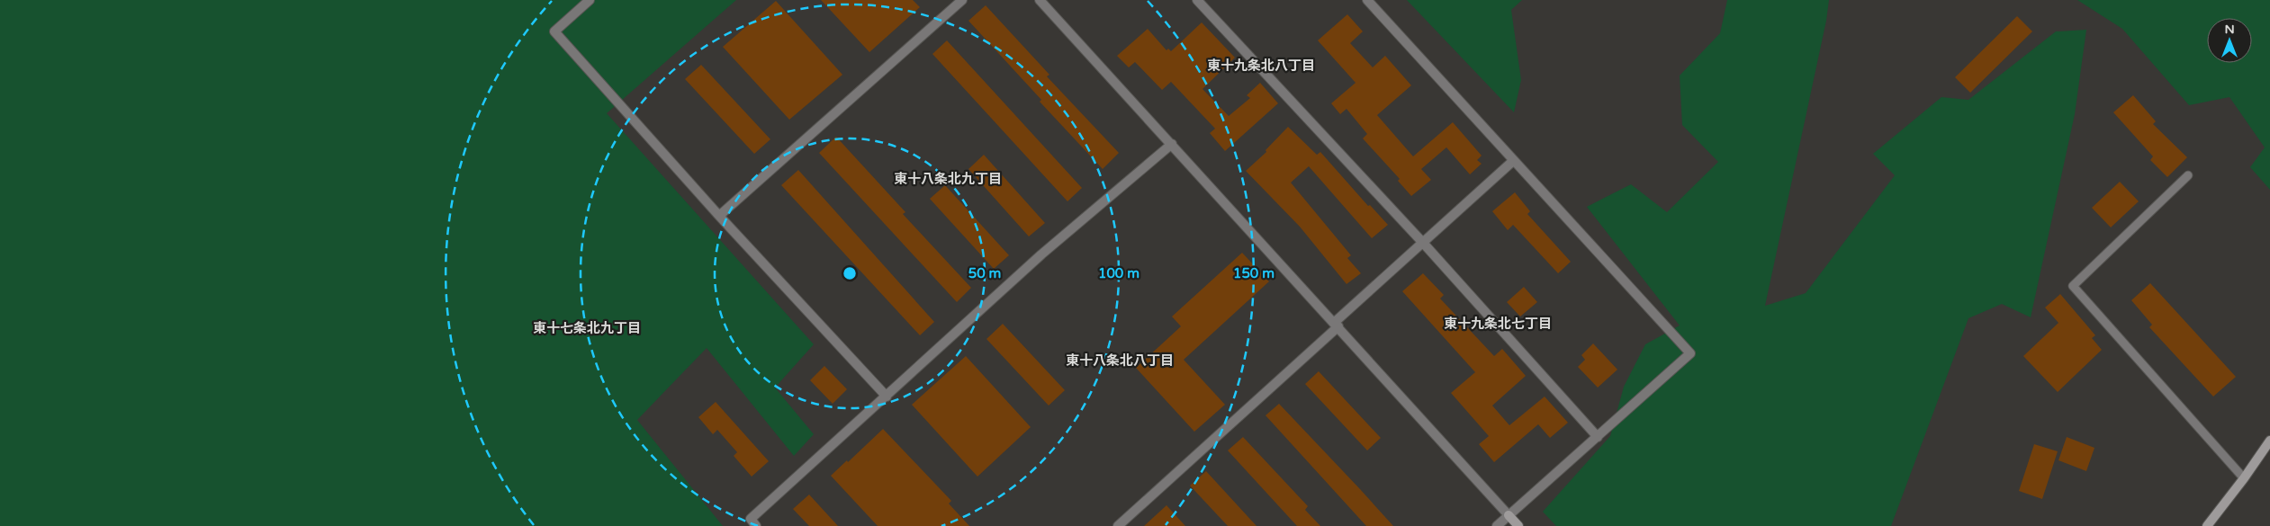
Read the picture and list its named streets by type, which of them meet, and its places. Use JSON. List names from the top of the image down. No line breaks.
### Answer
{"districts":["東十九条北八丁目","東十八条北九丁目","東十九条北七丁目","東十七条北九丁目","東十八条北八丁目"],"north":"top","rings":["50 m","100 m","150 m"]}
